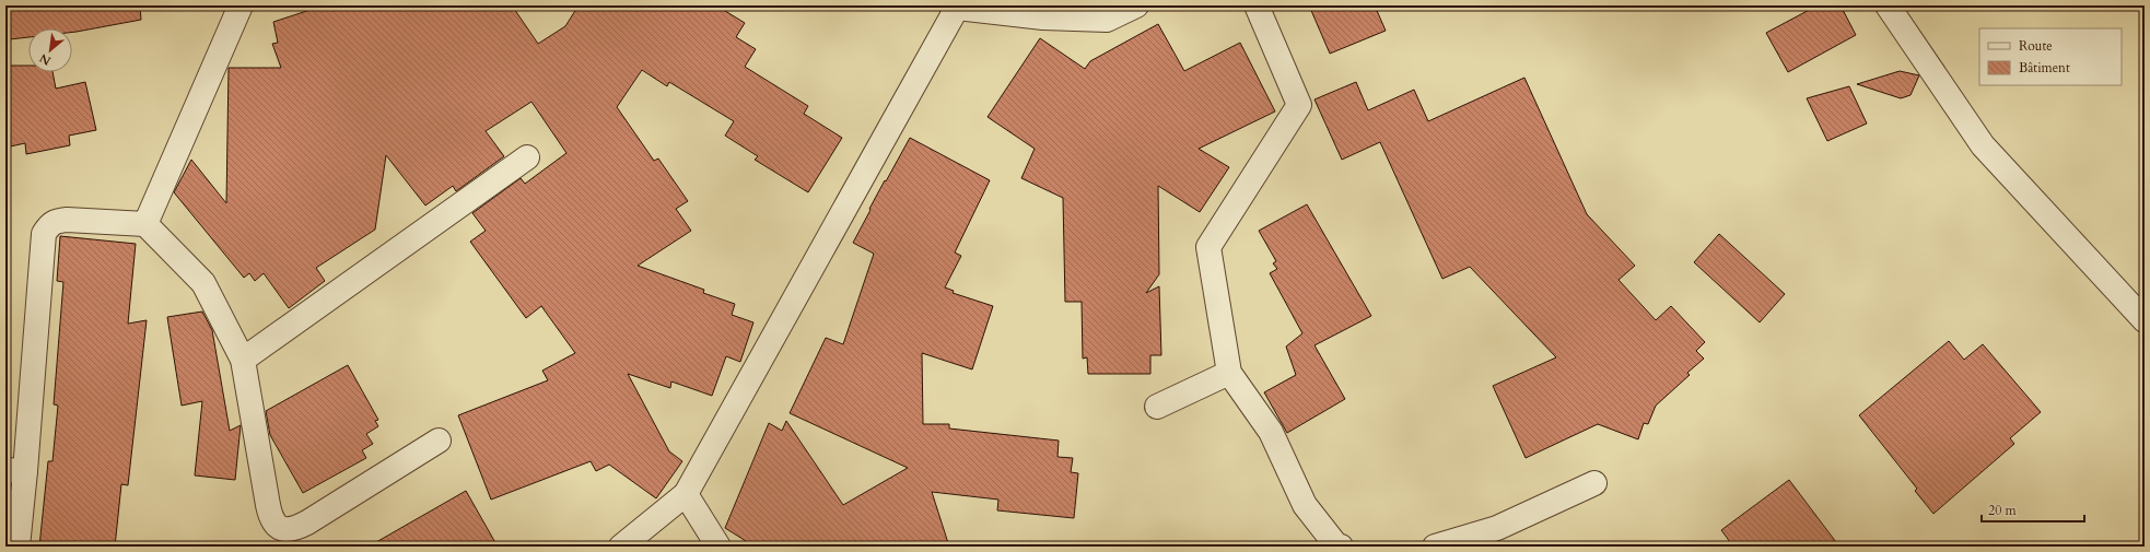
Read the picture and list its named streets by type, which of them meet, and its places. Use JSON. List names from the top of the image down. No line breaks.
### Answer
{"legend":["Route","Bâtiment"],"scale_bar":"20 m","north":"bottom left"}
